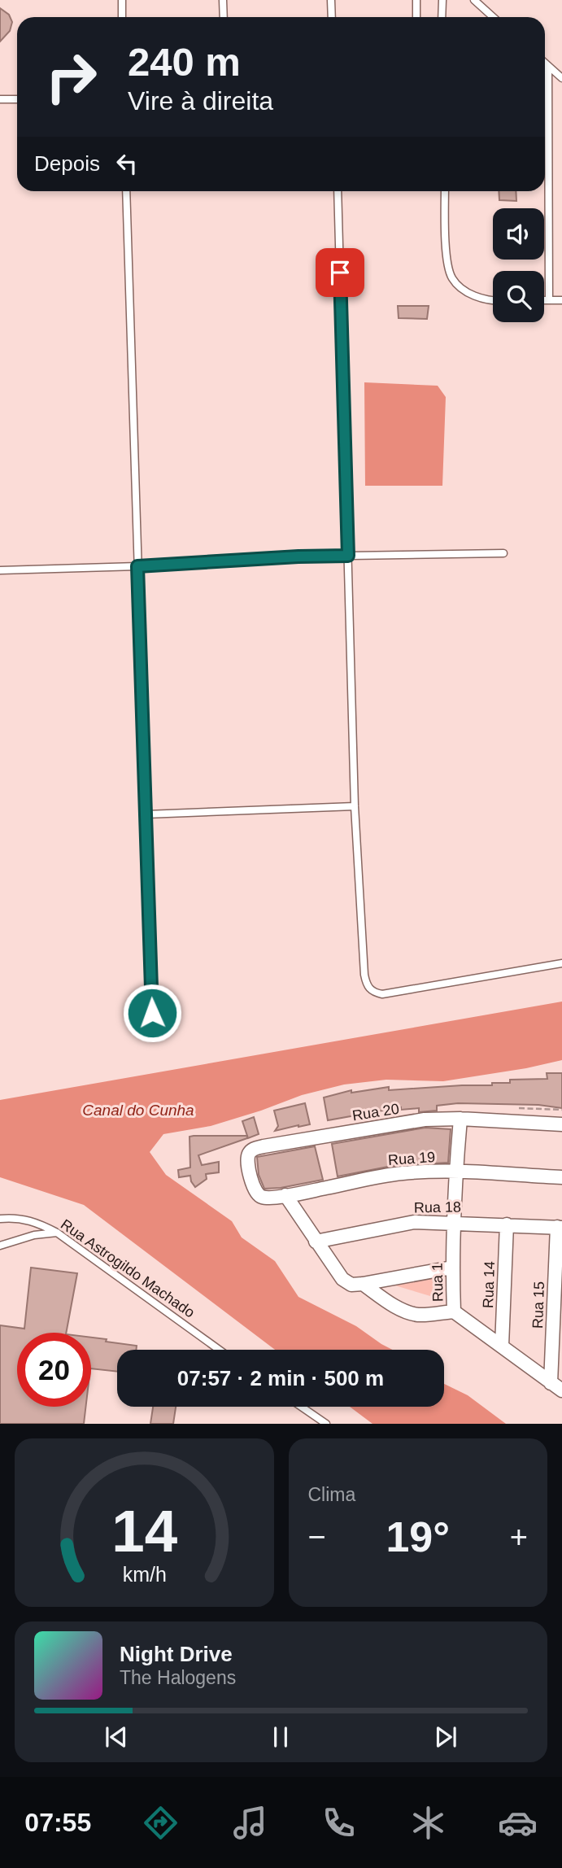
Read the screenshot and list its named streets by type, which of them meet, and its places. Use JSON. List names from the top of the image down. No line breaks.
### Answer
{"streets":{"street":["Rua 20","Rua 19","Rua 18","Rua 1","Rua 14","Rua 15"],"lane":["Rua Astrogildo Machado"]},"crossings":[["Rua 20","Rua 19"],["Rua 20","Rua 1"],["Rua 19","Rua 1"],["Rua 18","Rua 1"],["Rua 18","Rua 14"],["Rua 18","Rua 15"],["Rua 1","Rua 14"],["Rua 1","Rua 15"]],"water":["Canal do Cunha"],"page":{"turn":["240 m","Vire à direita"],"then":"Depois","limit":"20","trip":"07:57 · 2 min · 500 m","tile":"Clima","heat":["−","19°","+"],"song":["Night Drive","The Halogens"],"tabs":"07:55","gauge":["14","km/h"]}}
